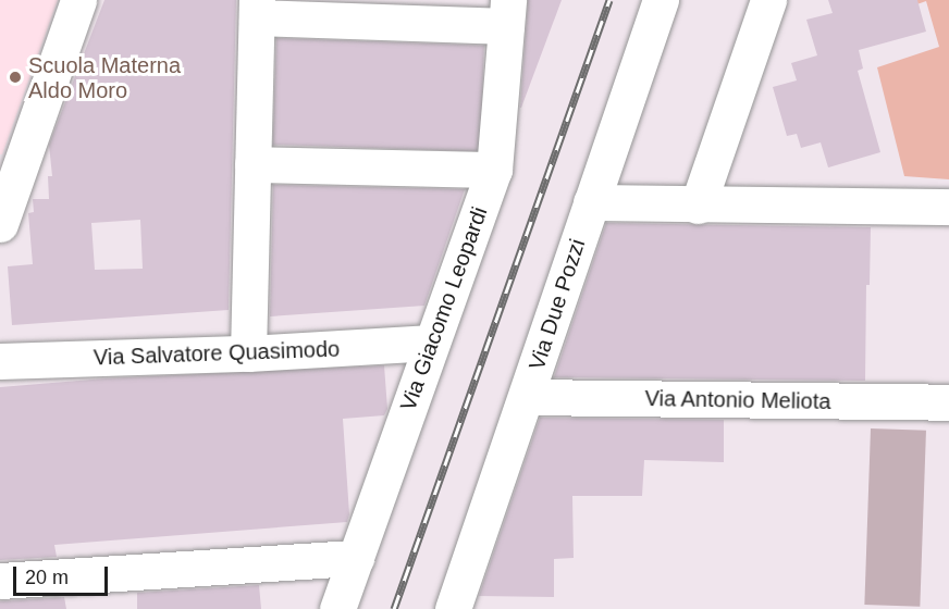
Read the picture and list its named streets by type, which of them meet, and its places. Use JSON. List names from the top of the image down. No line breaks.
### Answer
{"streets":{"street":["Via Due Pozzi","Via Giacomo Leopardi","Via Salvatore Quasimodo","Via Antonio Meliota"]},"crossings":[["Via Due Pozzi","Via Antonio Meliota"],["Via Giacomo Leopardi","Via Salvatore Quasimodo"]],"places":["Scuola Materna Aldo Moro"],"scale_bar":"20 m"}
